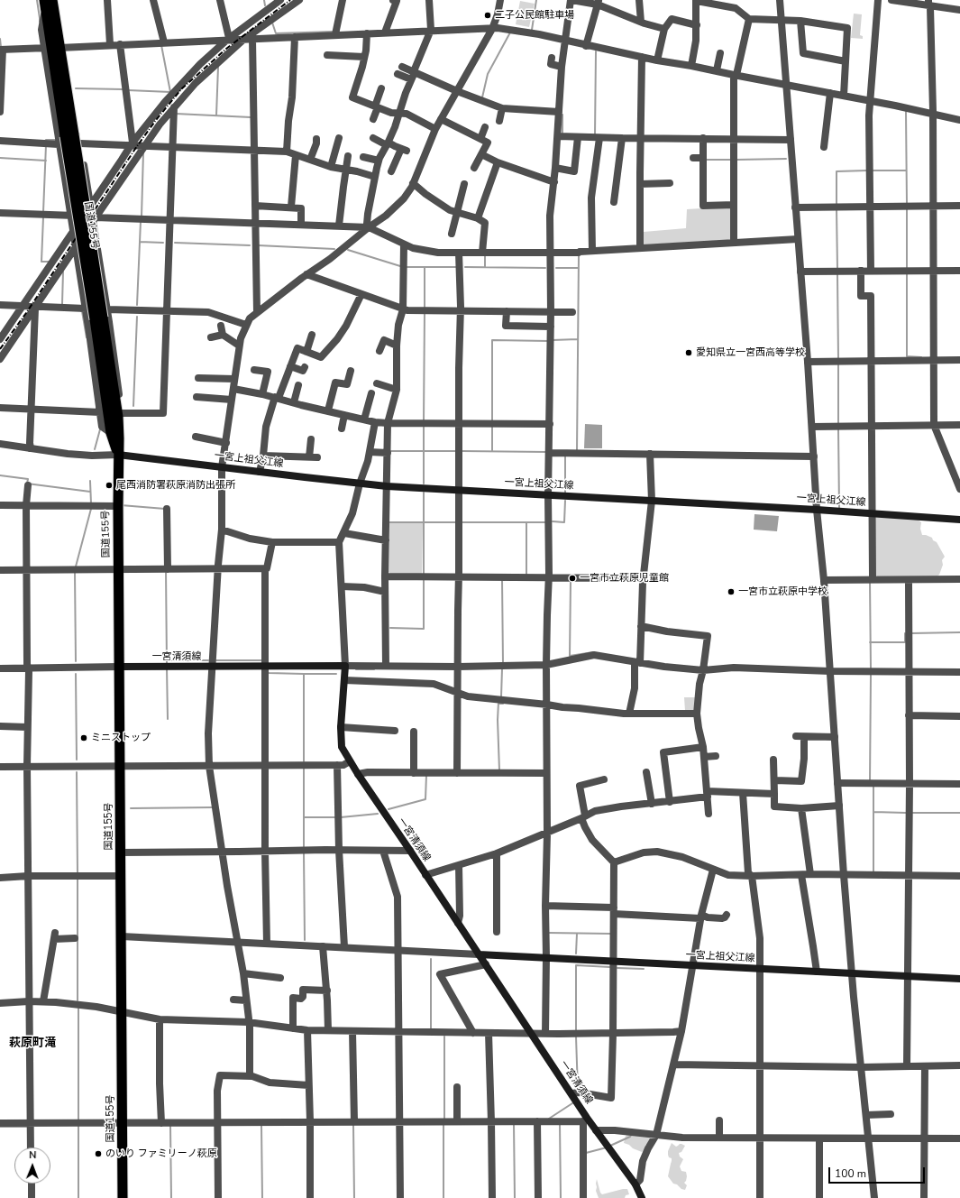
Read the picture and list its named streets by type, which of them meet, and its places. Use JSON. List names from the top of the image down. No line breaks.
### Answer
{"streets":{"highway":["国道155号"],"main road":["一宮上祖父江線","一宮清須線"]},"crossings":[["国道155号","一宮上祖父江線"],["国道155号","一宮清須線"],["一宮上祖父江線","一宮清須線"]],"districts":["萩原町滝"],"places":["二子公民館駐車場","愛知県立一宮西高等学校","尾西消防署萩原消防出張所","一宮市立萩原児童館","一宮市立萩原中学校","ミニストップ","のいり ファミリーノ萩原"],"scale_bar":"100 m","north":"top"}
